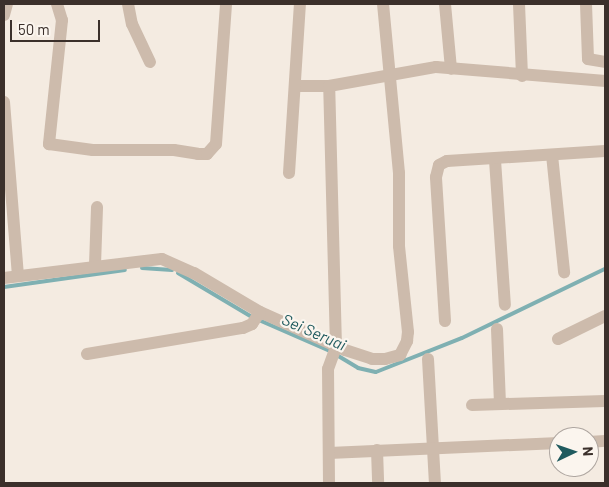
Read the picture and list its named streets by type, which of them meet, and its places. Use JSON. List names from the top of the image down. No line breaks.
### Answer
{"water":["Sei Seruai"],"scale_bar":"50 m","north":"right"}
